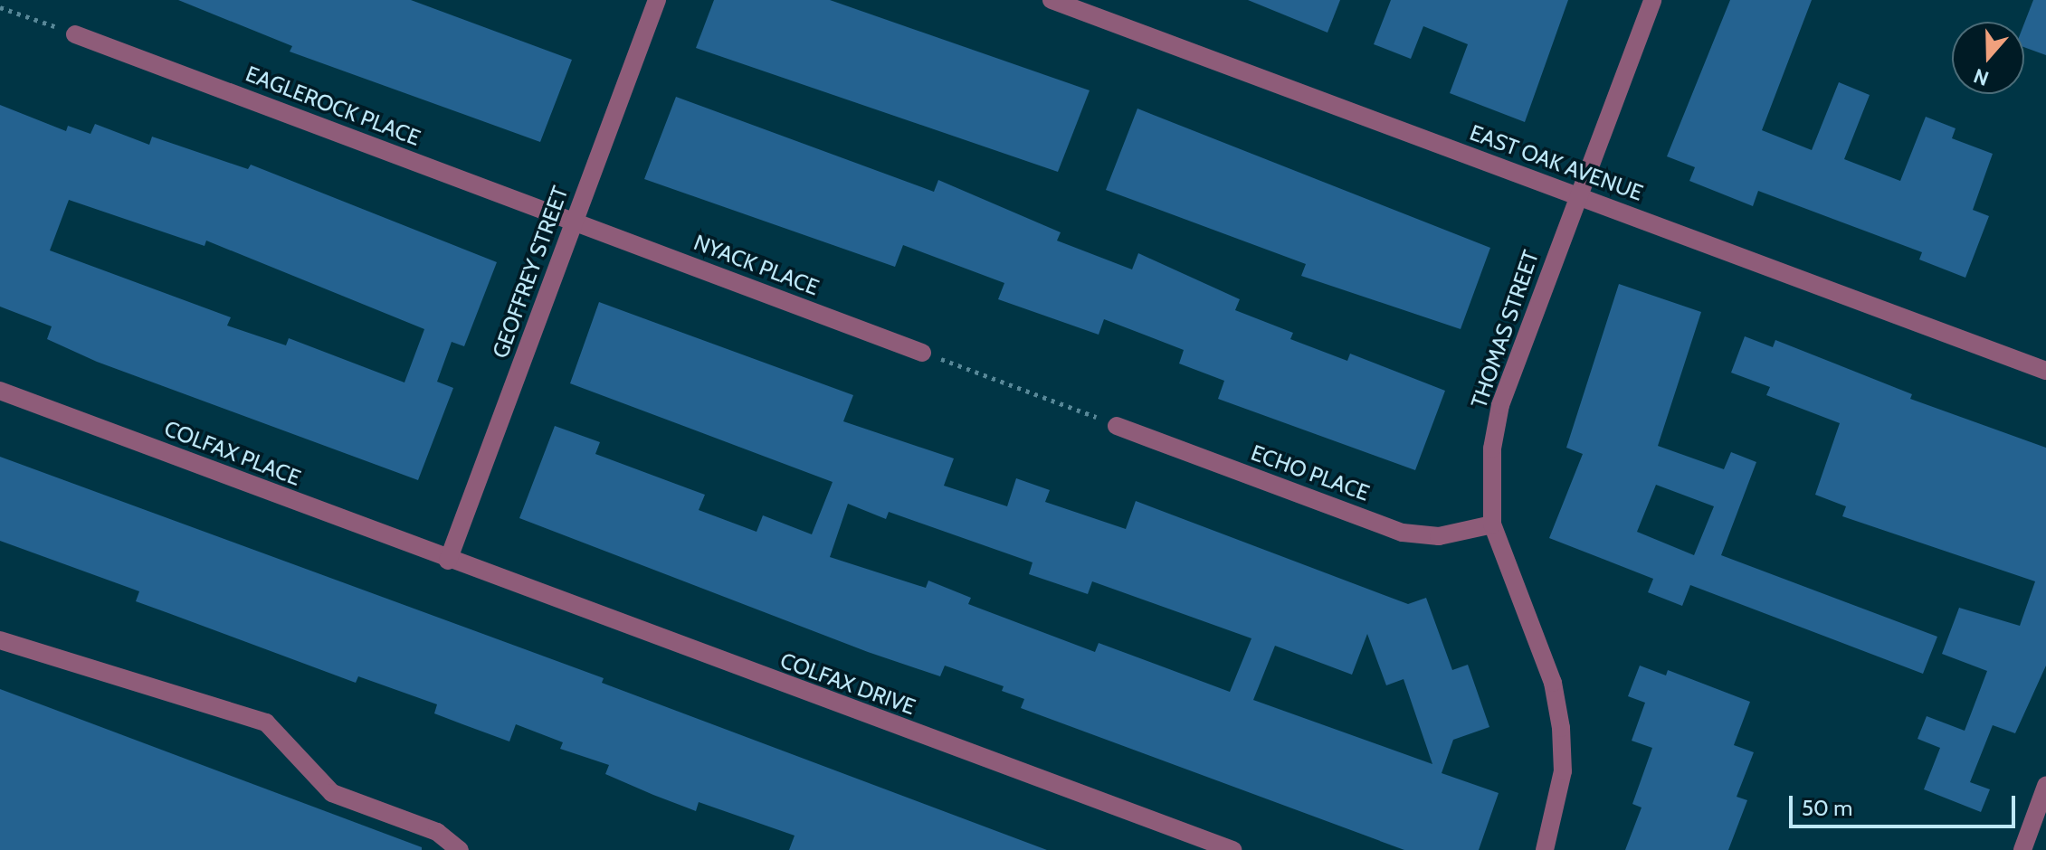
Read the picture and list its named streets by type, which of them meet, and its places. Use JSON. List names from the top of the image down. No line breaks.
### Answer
{"streets":{"street":["EAGLEROCK PLACE","EAST OAK AVENUE","NYACK PLACE","GEOFFREY STREET","THOMAS STREET","COLFAX PLACE","ECHO PLACE","COLFAX DRIVE"]},"crossings":[["EAGLEROCK PLACE","NYACK PLACE"],["EAGLEROCK PLACE","GEOFFREY STREET"],["EAST OAK AVENUE","THOMAS STREET"],["NYACK PLACE","GEOFFREY STREET"],["GEOFFREY STREET","COLFAX PLACE"],["GEOFFREY STREET","COLFAX DRIVE"],["THOMAS STREET","ECHO PLACE"],["COLFAX PLACE","COLFAX DRIVE"]],"scale_bar":"50 m","north":"bottom"}
